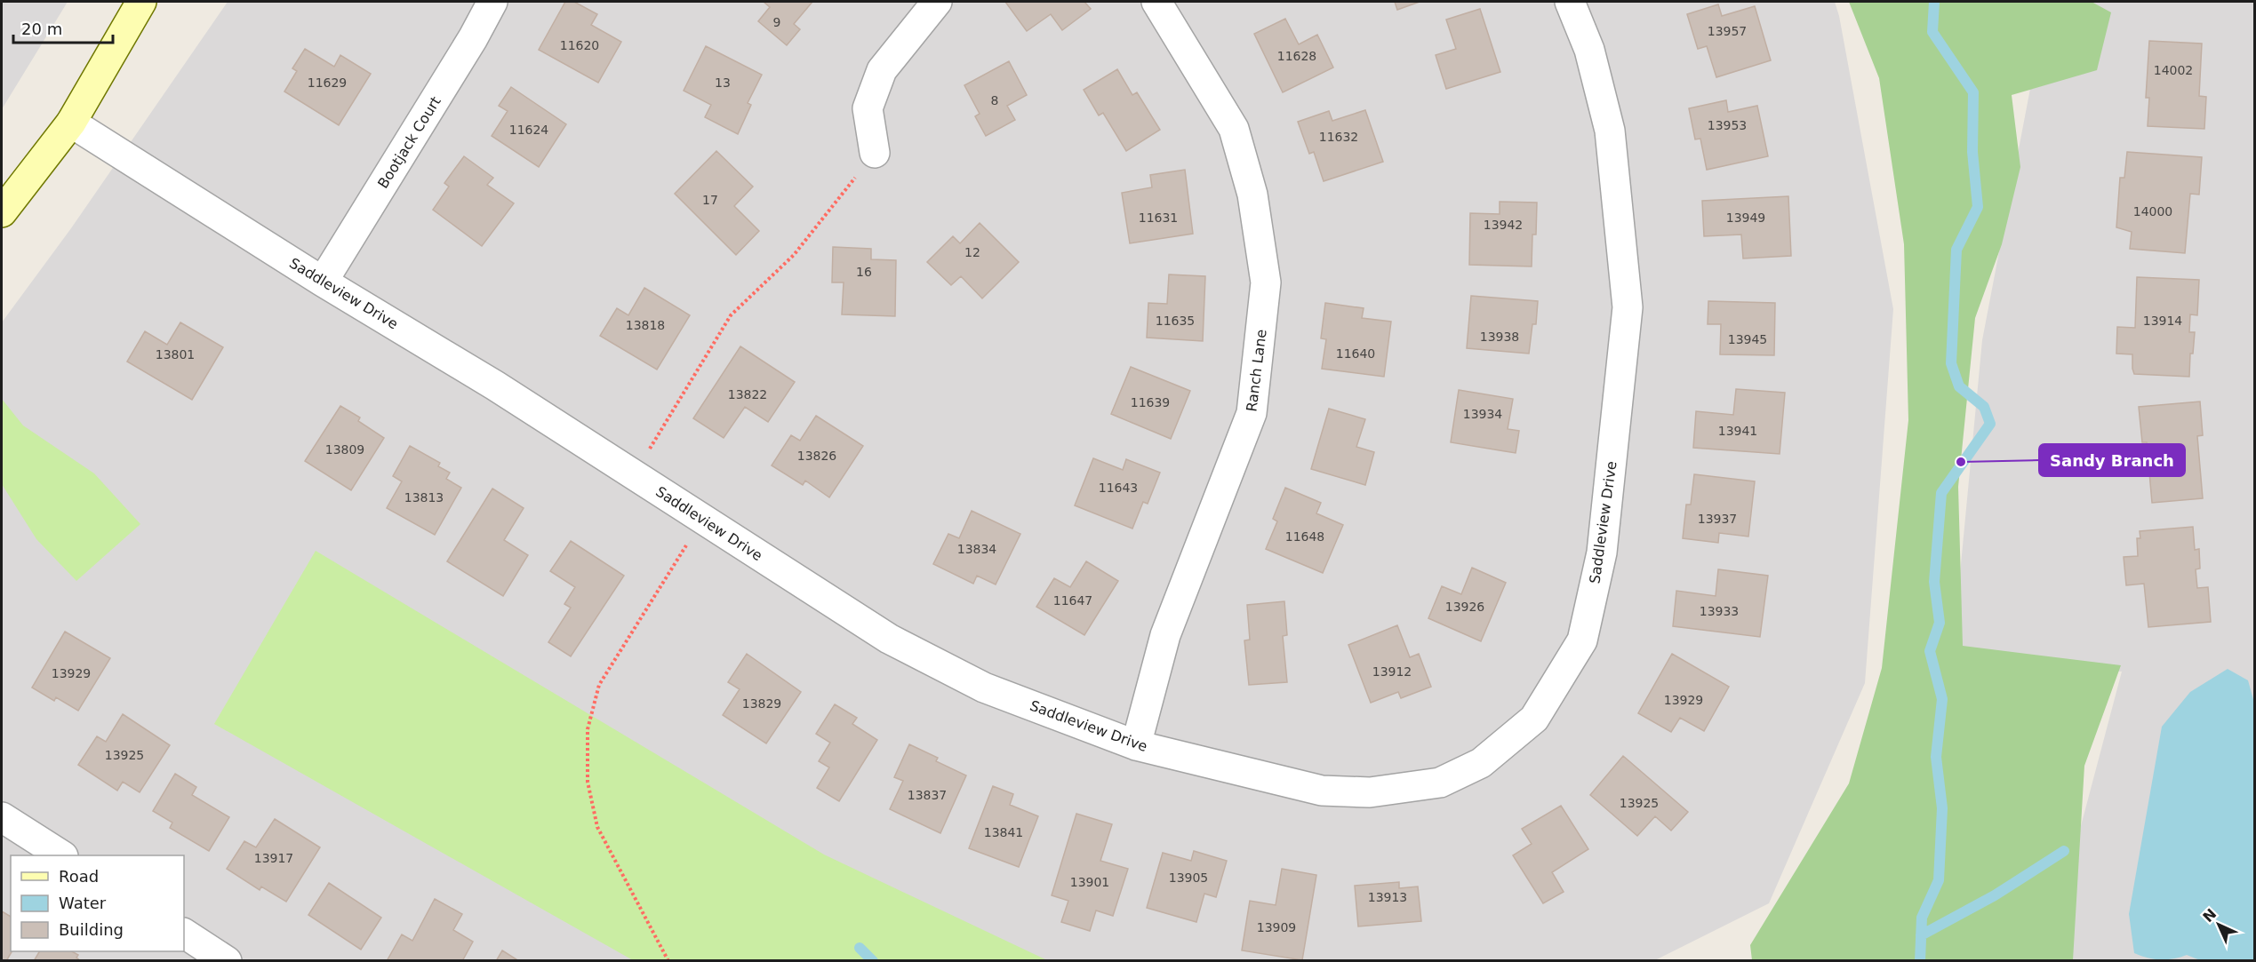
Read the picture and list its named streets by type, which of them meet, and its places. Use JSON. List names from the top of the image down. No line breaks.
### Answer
{"streets":{"street":["Bootjack Court","Saddleview Drive","Ranch Lane"]},"crossings":[["Bootjack Court","Saddleview Drive"],["Saddleview Drive","Ranch Lane"]],"places":["Sandy Branch"],"house_numbers":["9","13957","11620","11628","14002","11629","13","8","13953","11624","11632","17","14000","11631","13949","13942","12","16","11635","13914","13818","13938","13945","11640","13801","13822","11639","13934","13941","13809","13826","11643","13813","13937","11648","13834","11647","13926","13933","13912","13929","13929","13829","13925","13837","13925","13841","13917","13905","13901","13913","13909"],"legend":["Road","Water","Building"],"scale_bar":"20 m","north":"top left"}
